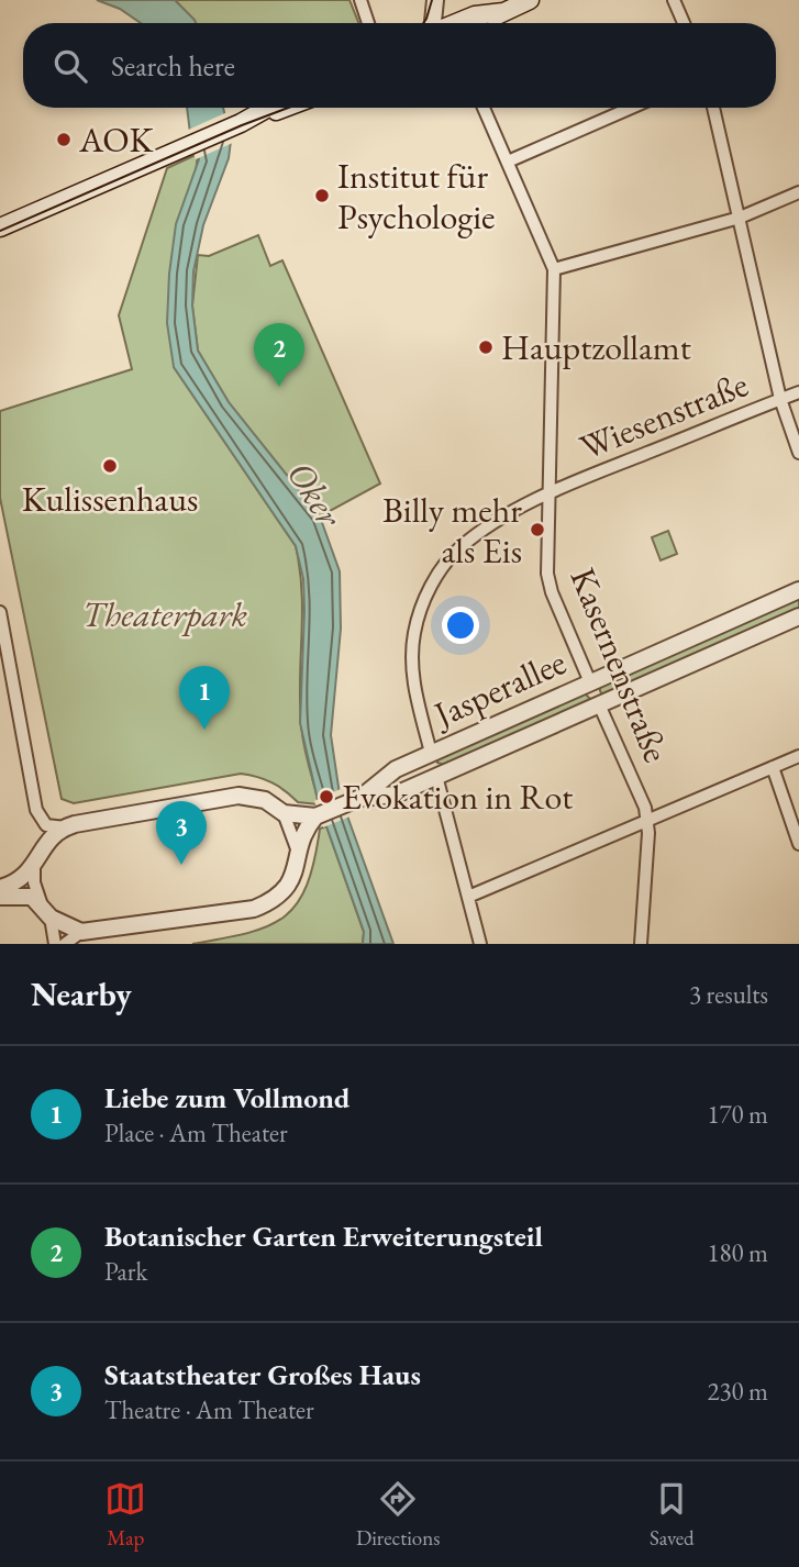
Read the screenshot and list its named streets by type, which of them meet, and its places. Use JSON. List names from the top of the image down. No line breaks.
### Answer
{"streets":{"street":["Wiesenstraße","Kasernenstraße","Jasperallee"]},"crossings":[["Wiesenstraße","Kasernenstraße"],["Wiesenstraße","Jasperallee"],["Kasernenstraße","Jasperallee"]],"water":["Oker"],"parks":["Theaterpark"],"places":["AOK","Institut für Psychologie","Hauptzollamt","Kulissenhaus","Billy mehr als Eis","Evokation in Rot"],"page":{"search":"Search here","pins":["2","1","3"],"heading":["Nearby","3 results"],"list":[{"mark":"1","name":"Liebe zum Vollmond","note":"Place · Am Theater","value":"170 m"},{"mark":"2","name":"Botanischer Garten Erweiterungsteil","note":"Park","value":"180 m"},{"mark":"3","name":"Staatstheater Großes Haus","note":"Theatre · Am Theater","value":"230 m"}],"nav":["Map","Directions","Saved"]}}
